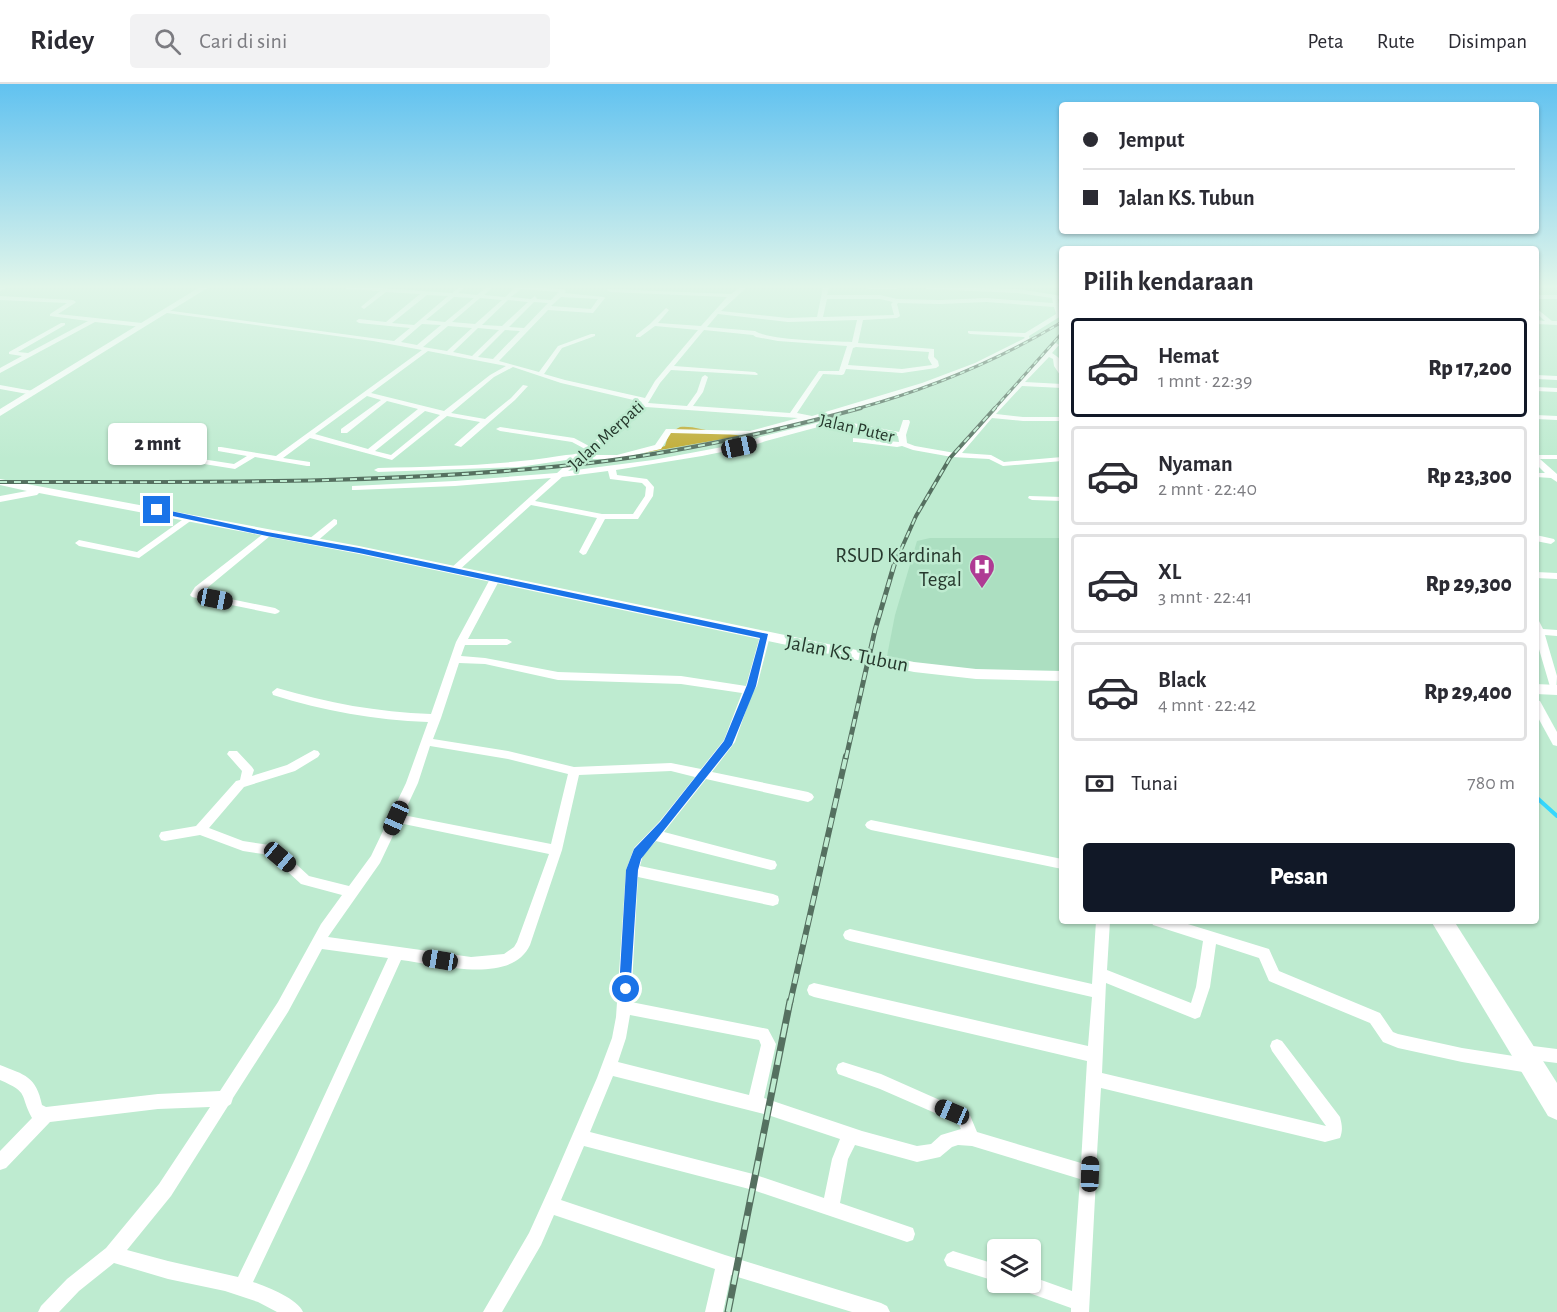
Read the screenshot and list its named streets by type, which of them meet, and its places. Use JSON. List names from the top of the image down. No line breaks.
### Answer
{"streets":{"main road":["Jalan KS. Tubun"],"street":["Jalan Puter","Jalan Merpati"]},"crossings":[["Jalan Puter","Jalan Merpati"],["Jalan Merpati","Jalan KS. Tubun"]],"places":{"hospital":["RSUD Kardinah Tegal"]},"page":{"header":"Ridey","search":"Cari di sini","nav":["Peta","Rute","Disimpan"],"banner":["Jemput","Jalan KS. Tubun"],"heading":"Pilih kendaraan","list":[{"name":"Hemat","note":"1 mnt · 22:39","value":"Rp 17,200"},{"name":"Nyaman","note":"2 mnt · 22:40","value":"Rp 23,300"},{"name":"XL","note":"3 mnt · 22:41","value":"Rp 29,300"},{"name":"Black","note":"4 mnt · 22:42","value":"Rp 29,400"}],"bubble":"2 mnt","pay":["Tunai","780 m"],"buttons":"Pesan"}}
